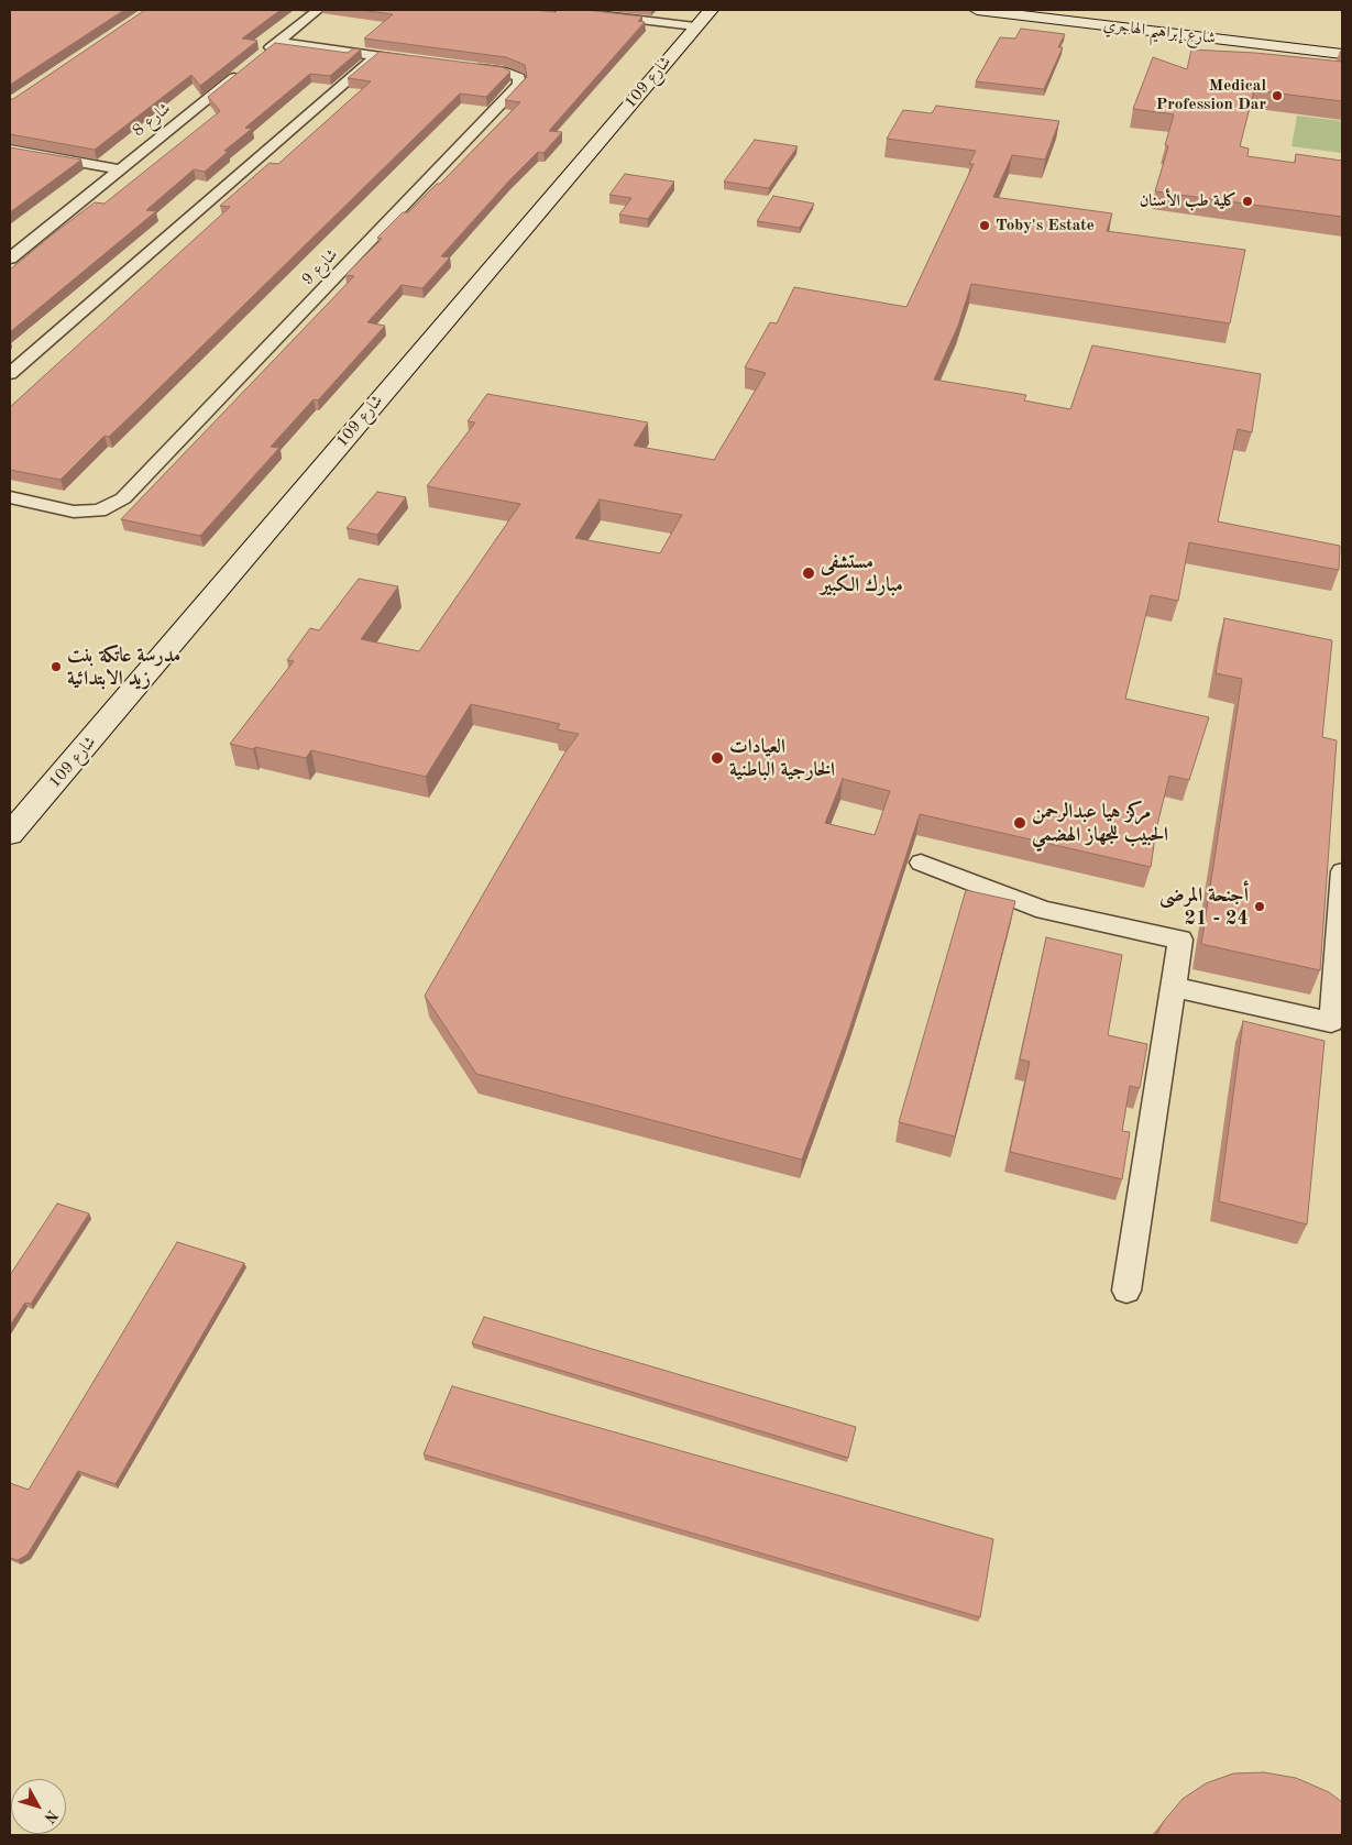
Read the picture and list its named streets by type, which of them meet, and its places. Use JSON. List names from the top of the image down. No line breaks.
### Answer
{"streets":{"street":["شارع إبراهيم الهاجري","شارع 109","شارع 8","شارع 9"]},"places":["Medical Profession Dar","كلية طب الأسنان","Toby's Estate","مستشفى مبارك الكبير","مدرسة عاتكة بنت زيد الابتدائية","العيادات الخارجية الباطنية","مركز هيا عبدالرحمن الحبيب للجهاز الهضمي","أجنحة المرضى 21 - 24"],"north":"bottom right"}
